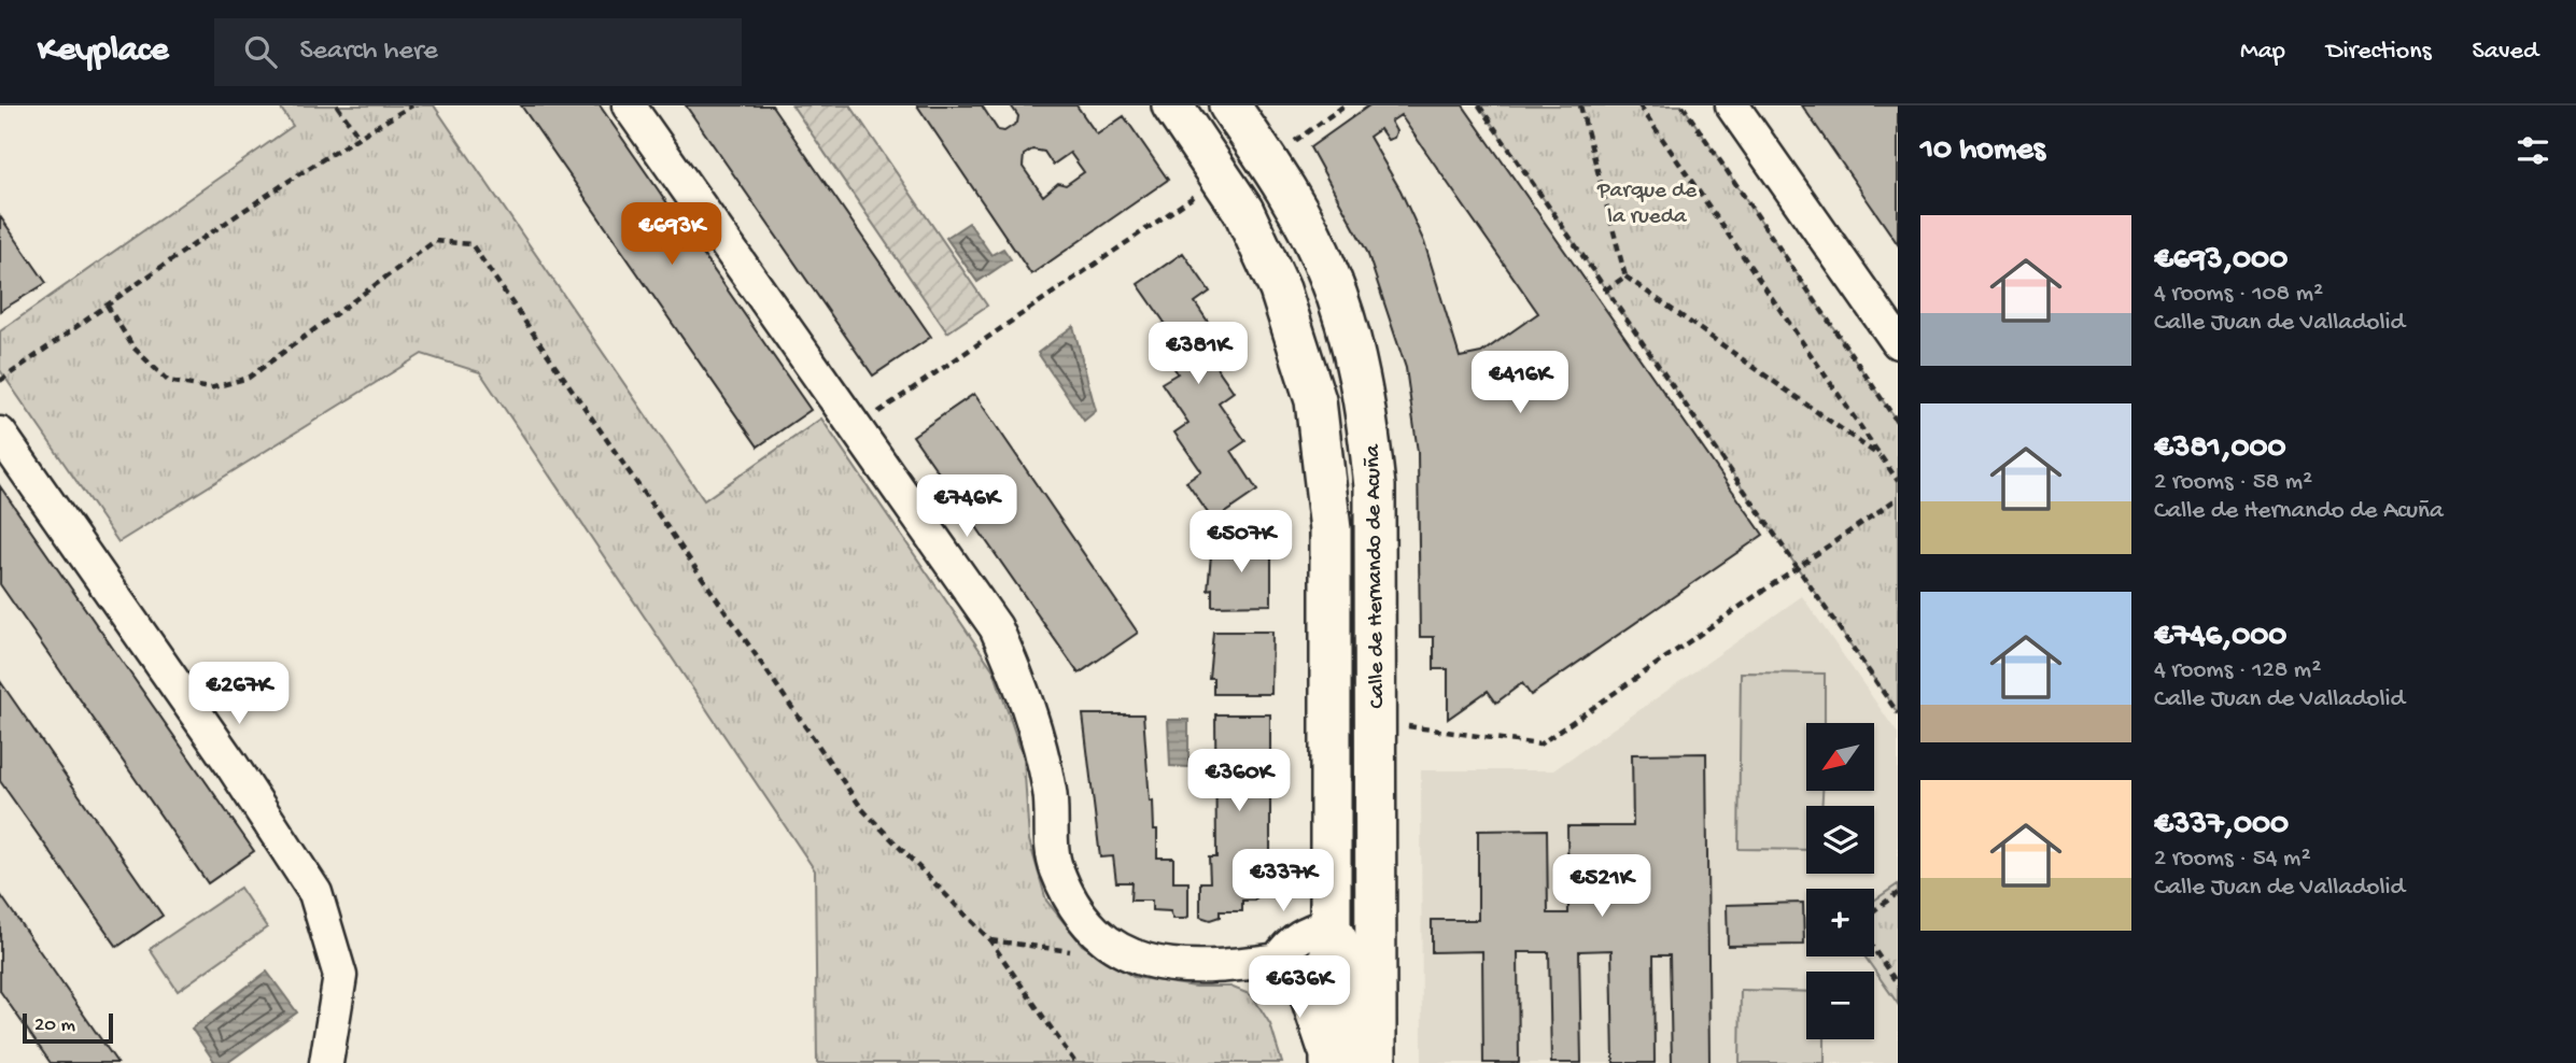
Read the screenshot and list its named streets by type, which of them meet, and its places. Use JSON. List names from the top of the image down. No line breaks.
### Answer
{"streets":{"street":["Calle de Hernando de Acuña"]},"parks":["Parque de la rueda"],"scale_bar":"20 m","north":"bottom left","page":{"header":"Keyplace","search":"Search here","nav":["Map","Directions","Saved"],"heading":"10 homes","list":[{"name":"€693,000","note":"4 rooms · 108 m² · Calle Juan de Valladolid"},{"name":"€381,000","note":"2 rooms · 58 m² · Calle de Hernando de Acuña"},{"name":"€746,000","note":"4 rooms · 128 m² · Calle Juan de Valladolid"},{"name":"€337,000","note":"2 rooms · 54 m² · Calle Juan de Valladolid"}],"price":["€693K","€381K","€416K","€746K","€507K","€267K","€360K","€337K","€521K","€636K"],"map_buttons":["+","−"],"scale":"20 m"}}
